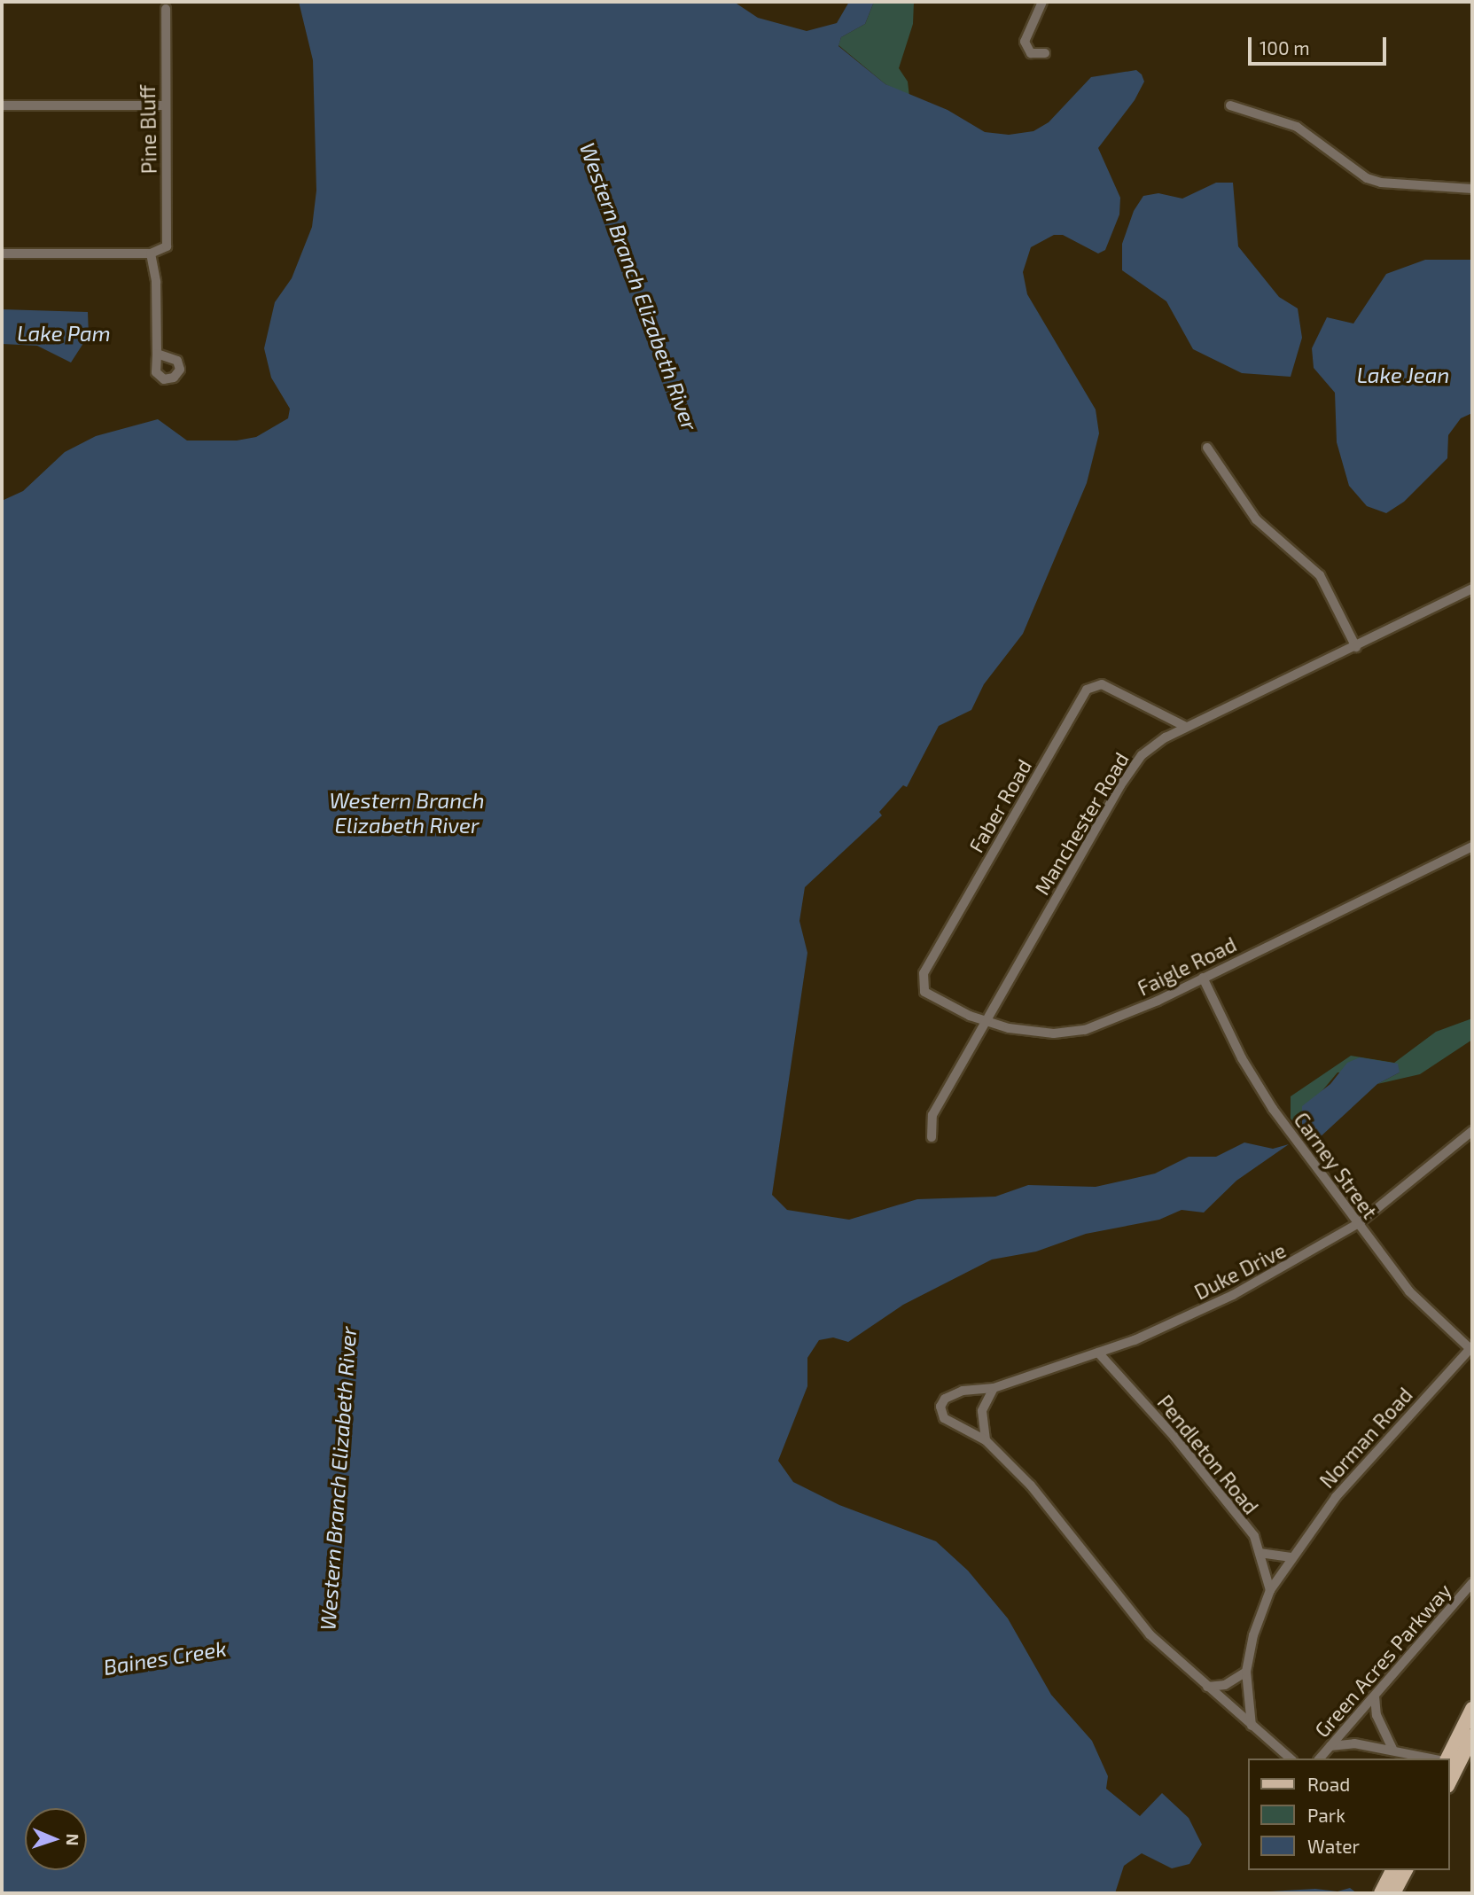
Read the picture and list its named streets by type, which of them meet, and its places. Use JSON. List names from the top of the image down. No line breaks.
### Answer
{"streets":{"street":["Pine Bluff","Faber Road","Manchester Road","Faigle Road","Carney Street","Duke Drive","Norman Road","Pendleton Road","Green Acres Parkway"]},"crossings":[["Faber Road","Manchester Road"],["Faber Road","Faigle Road"],["Manchester Road","Faigle Road"],["Faigle Road","Carney Street"],["Carney Street","Duke Drive"],["Carney Street","Norman Road"],["Duke Drive","Norman Road"],["Duke Drive","Pendleton Road"],["Norman Road","Pendleton Road"]],"water":["Western Branch Elizabeth River","Lake Pam","Lake Jean","Baines Creek"],"legend":["Road","Park","Water"],"scale_bar":"100 m","north":"right"}
